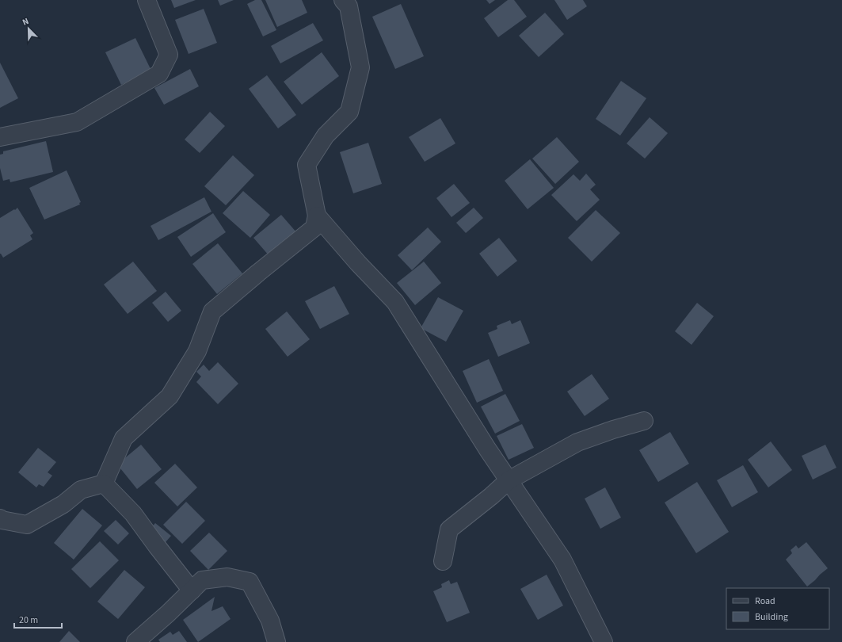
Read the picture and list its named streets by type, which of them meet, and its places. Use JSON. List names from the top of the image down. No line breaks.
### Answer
{"legend":["Road","Building"],"scale_bar":"20 m","north":"top left"}
